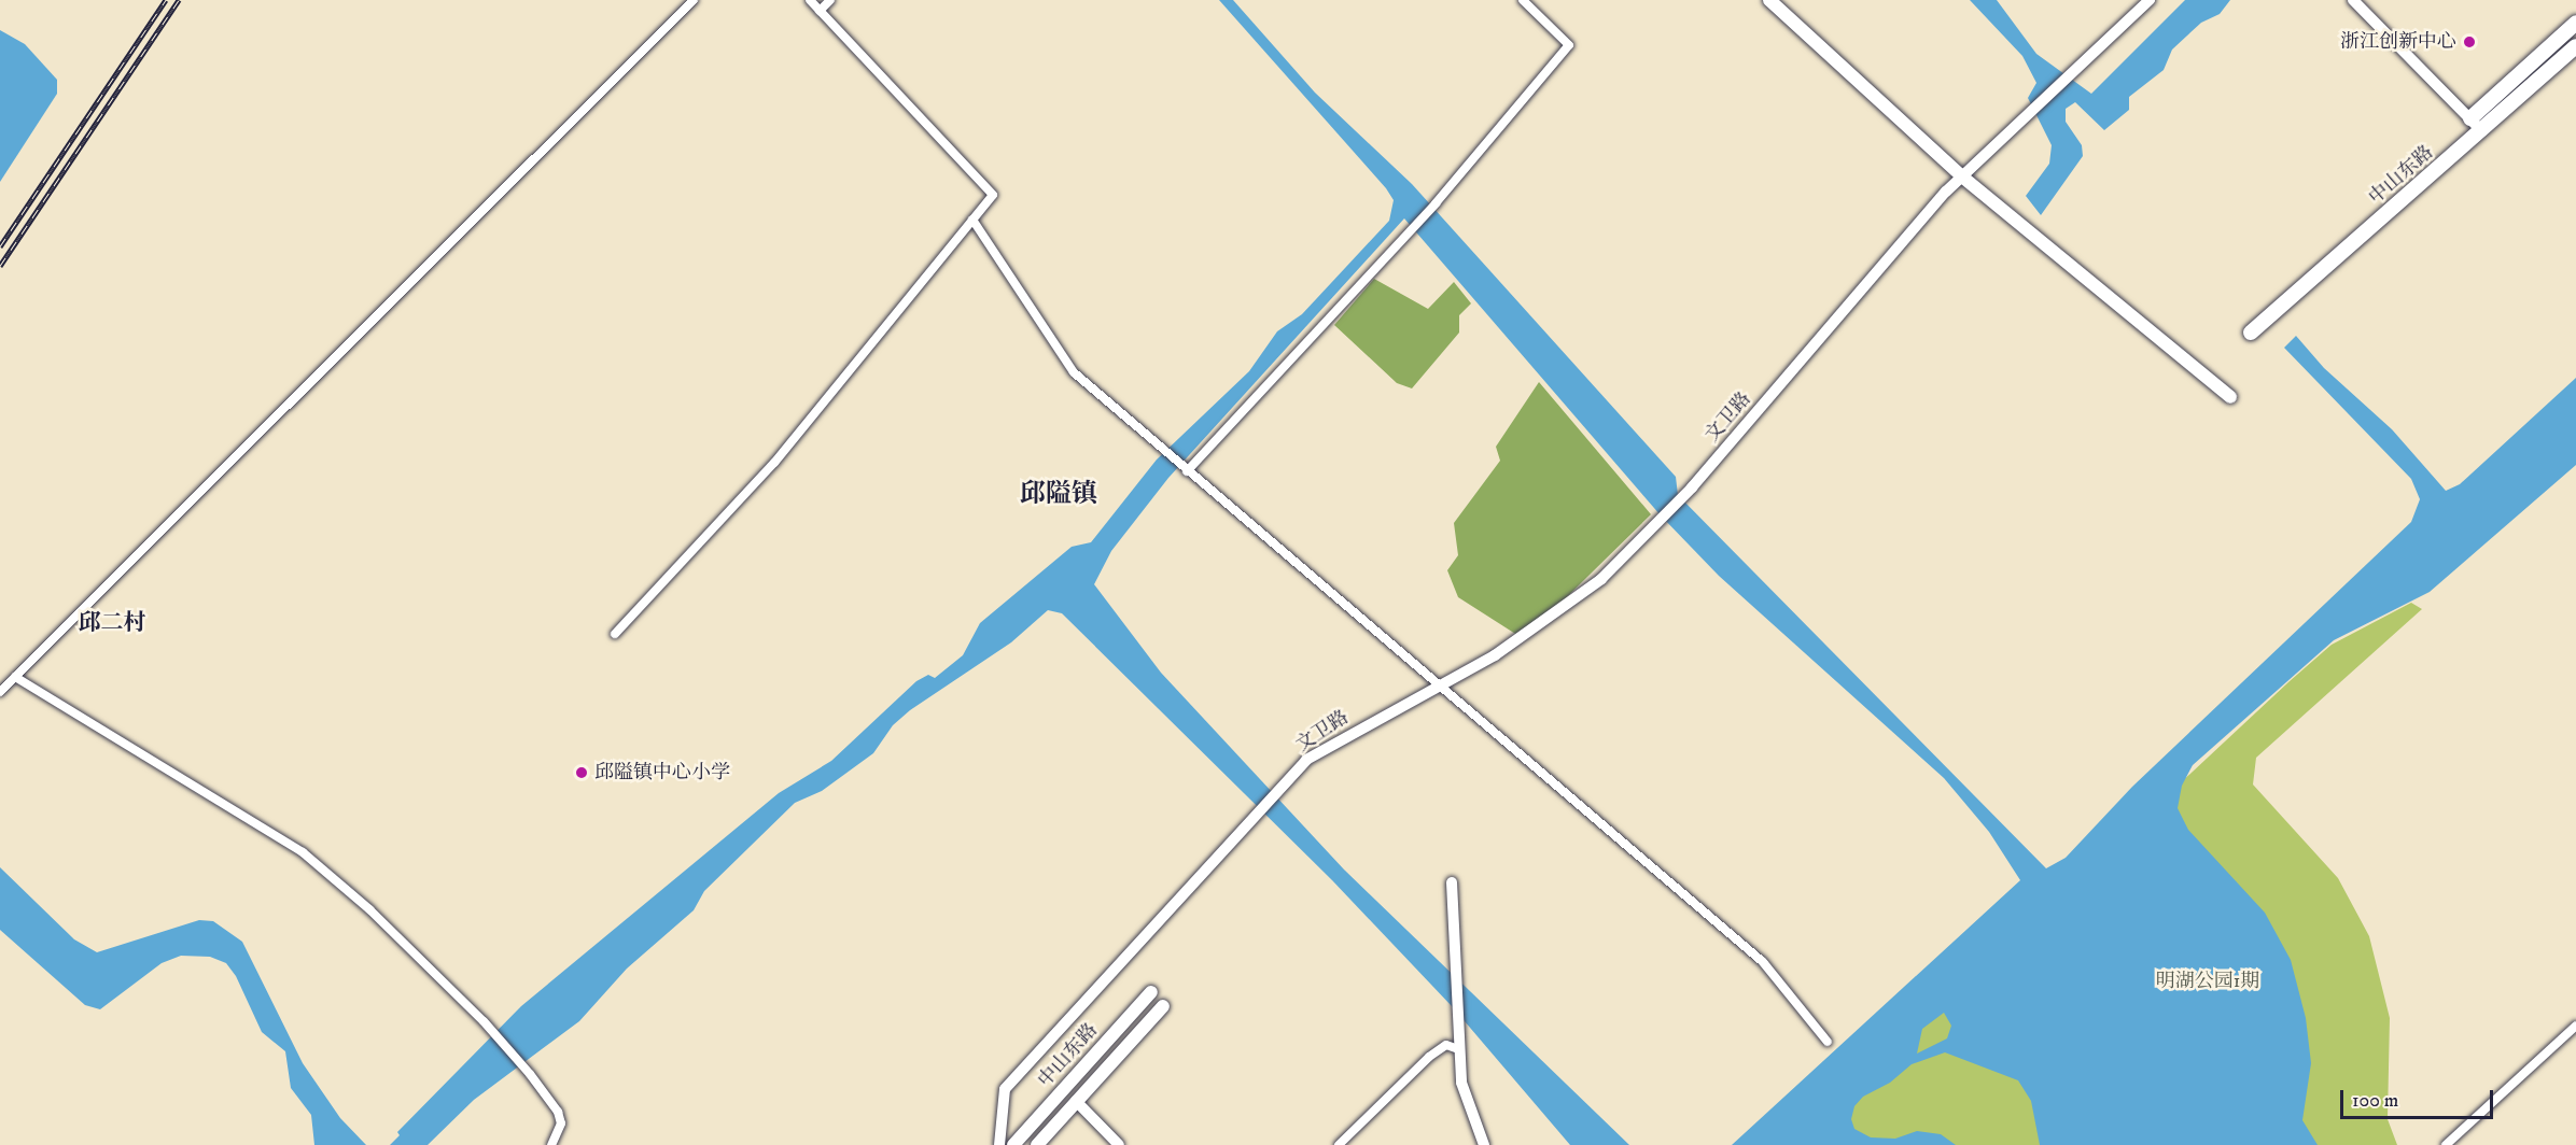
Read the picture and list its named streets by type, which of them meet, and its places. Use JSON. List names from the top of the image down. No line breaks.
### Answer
{"streets":{"main road":["中山东路"],"street":["文卫路"]},"districts":["邱隘镇","邱二村"],"parks":["明湖公园1期"],"places":["浙江创新中心","邱隘镇中心小学"],"scale_bar":"100 m"}
